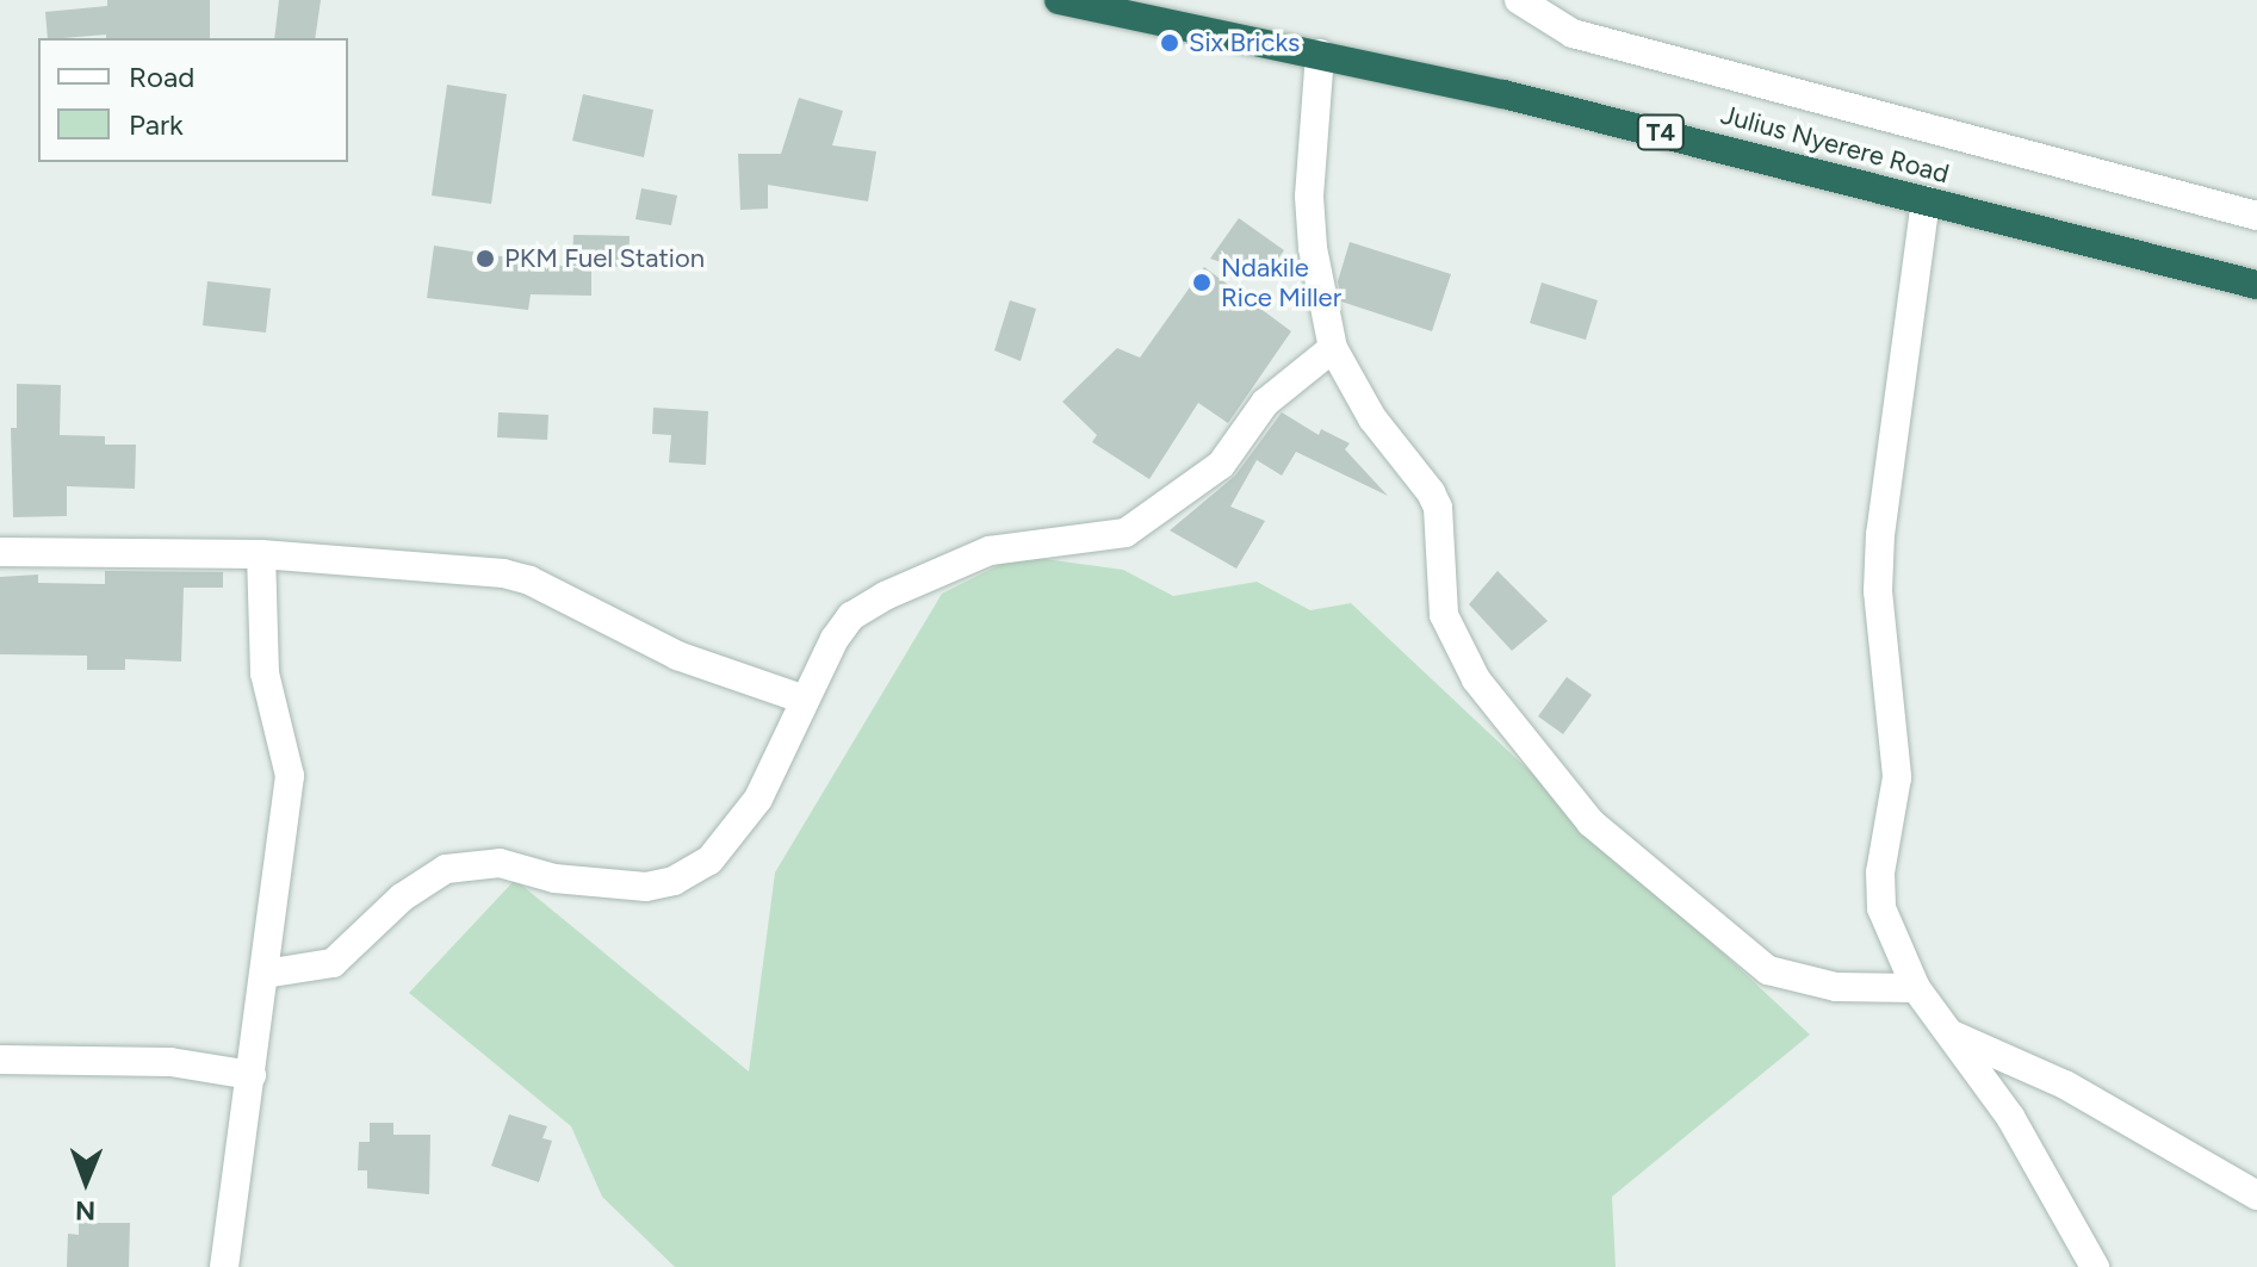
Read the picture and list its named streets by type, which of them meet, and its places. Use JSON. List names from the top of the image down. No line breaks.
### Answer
{"streets":{"highway":["T4","Julius Nyerere Road"]},"places":["Six Bricks","PKM Fuel Station","Ndakile Rice Miller"],"legend":["Road","Park"],"north":"bottom"}
